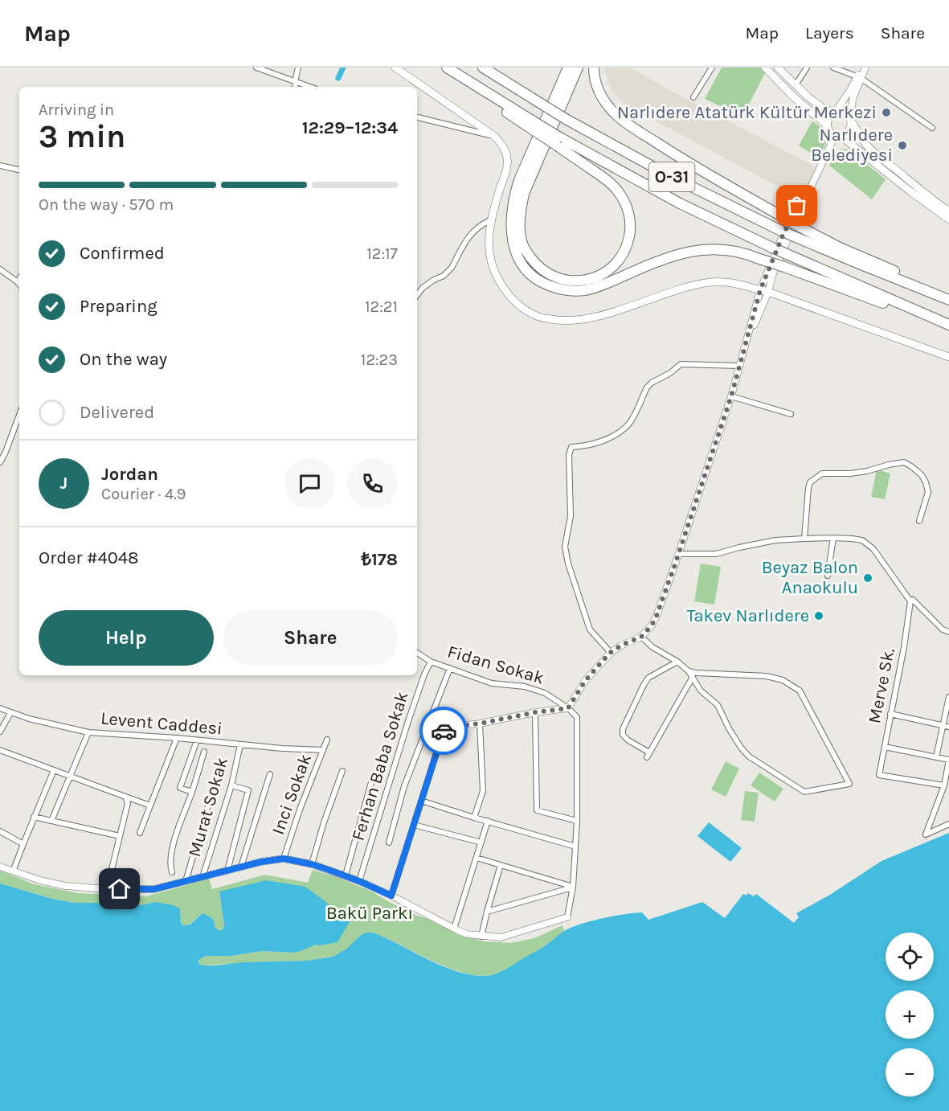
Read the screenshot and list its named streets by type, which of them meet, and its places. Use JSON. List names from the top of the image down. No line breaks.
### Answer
{"streets":{"highway":["O-31"],"street":["Fidan Sokak","Merve Sk.","Levent Caddesi","Ferhan Baba Sokak","Inci Sokak","Murat Sokak"]},"crossings":[["Fidan Sokak","Ferhan Baba Sokak"],["Levent Caddesi","Inci Sokak"],["Levent Caddesi","Murat Sokak"]],"parks":["Bakü Parkı"],"places":["Narlıdere Atatürk Kültür Merkezi","Narlıdere Belediyesi","Beyaz Balon Anaokulu","Takev Narlıdere"],"page":{"header":"Map","nav":["Map","Layers","Share"],"heading":["3 min","Arriving in","12:29–12:34"],"panel":["Jordan","Courier · 4.9","Order #4048","₺178"],"bar":"On the way · 570 m","list":[["Confirmed","12:17"],["Preparing","12:21"],["On the way","12:23"],"Delivered"],"round":"J","buttons":["Help","Share"],"map_buttons":["+","−"]}}
